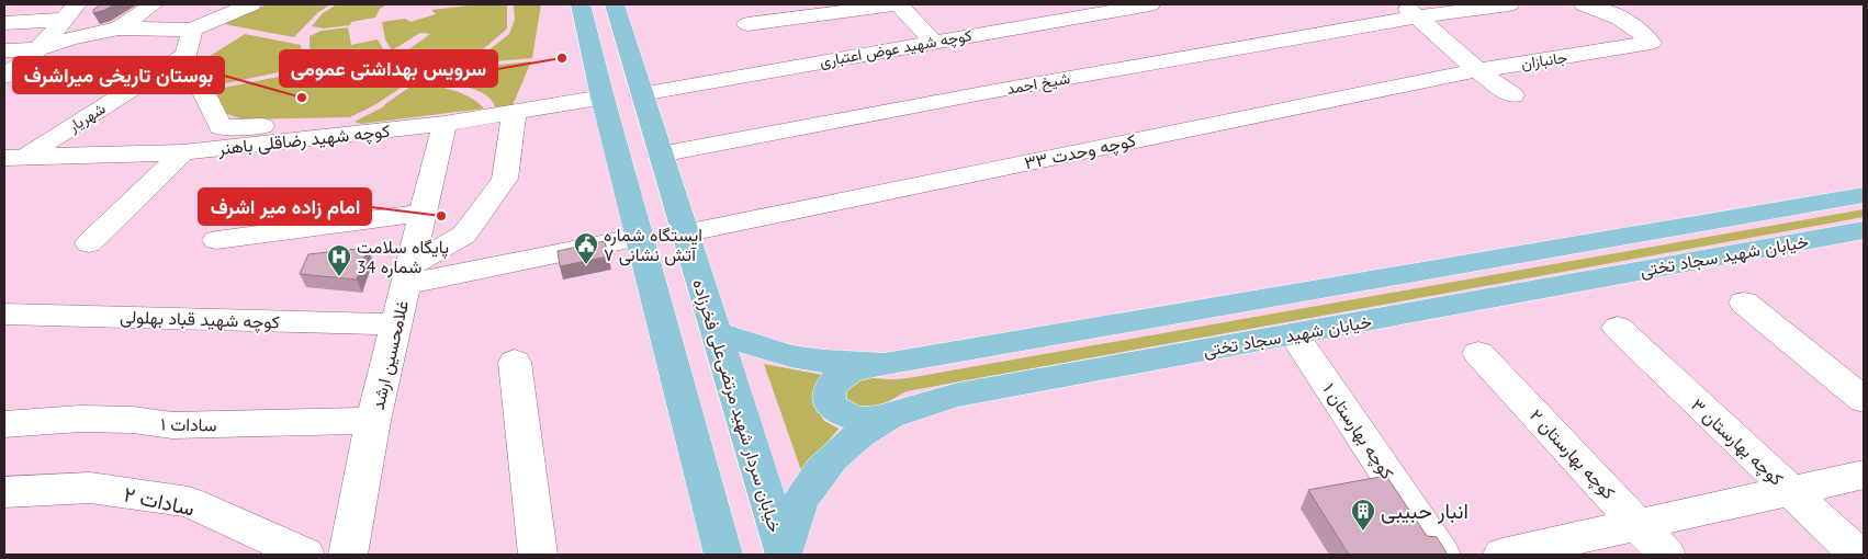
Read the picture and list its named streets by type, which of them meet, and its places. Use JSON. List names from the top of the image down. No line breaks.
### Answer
{"streets":{"main road":["خیابان شهید سجاد تختی","خیابان سردار شهید مرتضی‌علی فخرزاده"],"street":["کوچه شهید عوض اعتباری","جانبازان","شیخ احمد","شهریار","کوچه شهید رضاقلی باهنر","کوچه وحدت ۳۳","کوچه شهید قباد بهلولی","غلامحسین ارشد","سادات ۱","کوچه بهارستان ۱","کوچه بهارستان ۳","کوچه بهارستان ۲","سادات ۲"]},"crossings":[["کوچه شهید عوض اعتباری","خیابان سردار شهید مرتضی‌علی فخرزاده"],["جانبازان","کوچه وحدت ۳۳"],["شیخ احمد","خیابان سردار شهید مرتضی‌علی فخرزاده"],["شهریار","کوچه شهید رضاقلی باهنر"],["کوچه شهید رضاقلی باهنر","غلامحسین ارشد"],["کوچه وحدت ۳۳","خیابان سردار شهید مرتضی‌علی فخرزاده"],["خیابان شهید سجاد تختی","خیابان سردار شهید مرتضی‌علی فخرزاده"],["خیابان شهید سجاد تختی","کوچه بهارستان ۱"],["کوچه شهید قباد بهلولی","غلامحسین ارشد"],["غلامحسین ارشد","سادات ۱"]],"places":{"other":["سرویس بهداشتی عمومی","بوستان تاریخی میراشرف","امام زاده میر اشرف"],"public building":["ایستگاه شماره ۷ آتش نشانی"],"hospital":["پایگاه سلامت شماره 34"],"building":["انبار حبیبی"]}}
